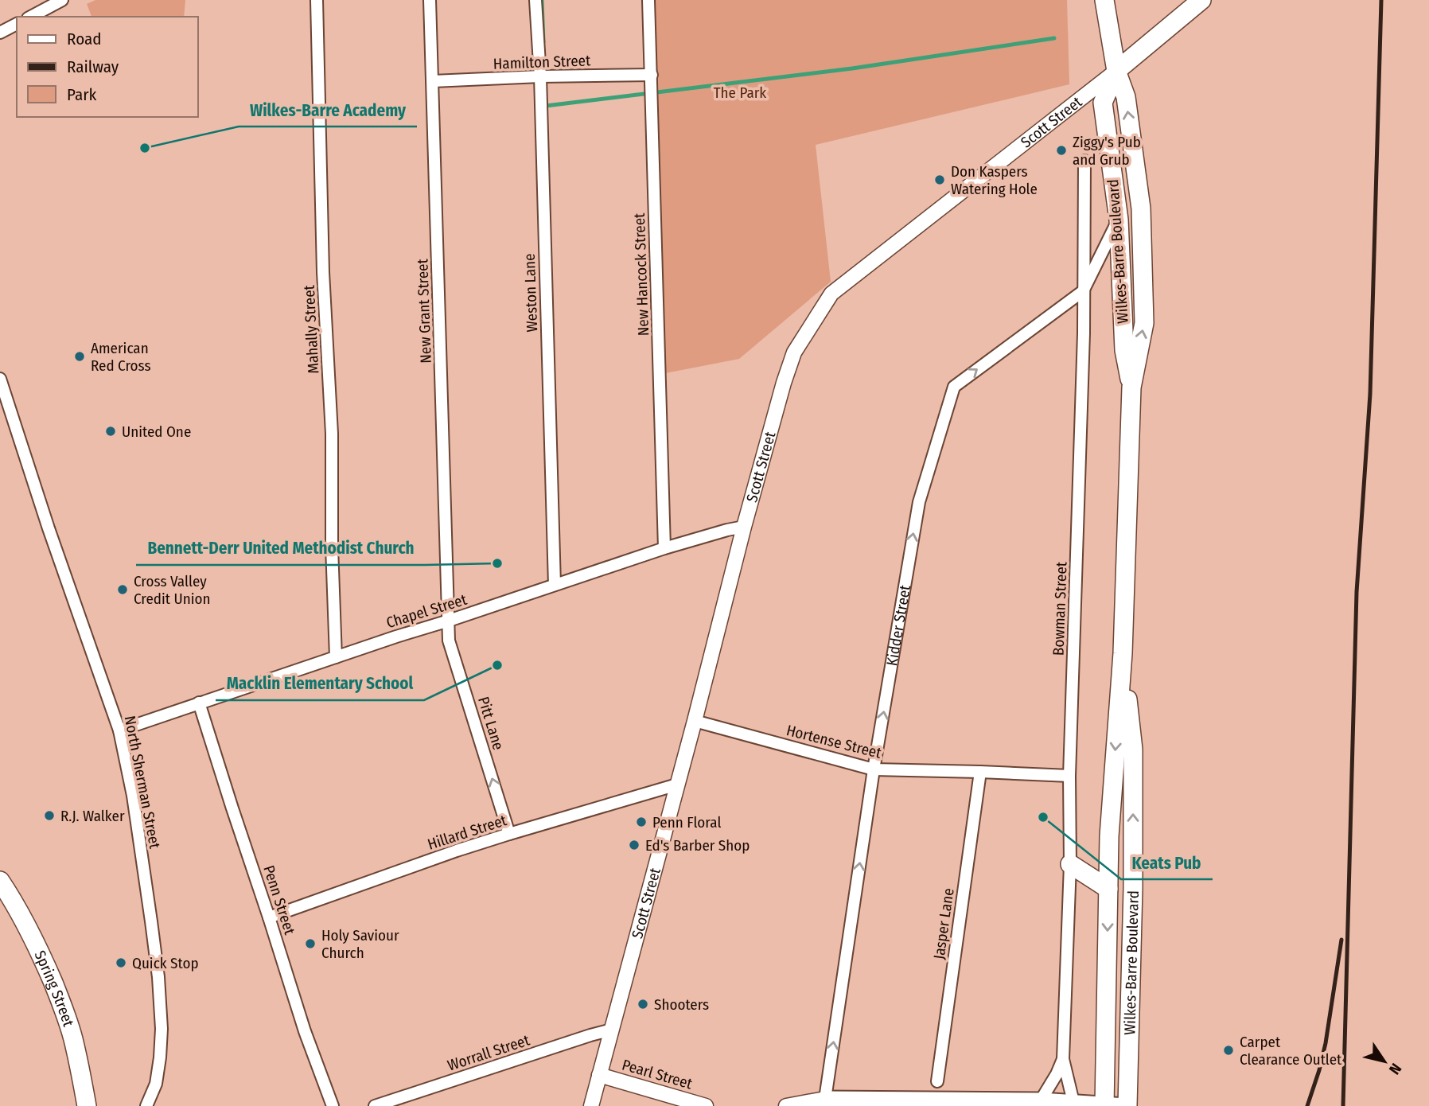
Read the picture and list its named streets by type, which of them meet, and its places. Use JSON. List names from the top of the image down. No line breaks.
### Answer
{"streets":{"main road":["Scott Street","Wilkes-Barre Boulevard","Spring Street"],"street":["Hamilton Street","New Hancock Street","Weston Lane","New Grant Street","Mahally Street","Bowman Street","Chapel Street","Kidder Street","Pitt Lane","Hortense Street","North Sherman Street","Hillard Street","Penn Street","Jasper Lane","Worrall Street","Pearl Street"]},"crossings":[["Hamilton Street","New Hancock Street"],["Hamilton Street","Weston Lane"],["Hamilton Street","New Grant Street"],["Scott Street","Wilkes-Barre Boulevard"],["Scott Street","Chapel Street"],["Scott Street","Hortense Street"],["Scott Street","Hillard Street"],["Scott Street","Worrall Street"],["Scott Street","Pearl Street"],["Wilkes-Barre Boulevard","Kidder Street"],["New Hancock Street","Chapel Street"],["Weston Lane","Chapel Street"],["New Grant Street","Chapel Street"],["New Grant Street","Pitt Lane"],["Mahally Street","Chapel Street"],["Bowman Street","Kidder Street"],["Bowman Street","Hortense Street"],["Chapel Street","Pitt Lane"],["Chapel Street","North Sherman Street"],["Chapel Street","Penn Street"],["Kidder Street","Hortense Street"],["Pitt Lane","Hillard Street"],["Hortense Street","Jasper Lane"],["Hillard Street","Penn Street"]],"one_way":["Kidder Street","Pitt Lane"],"parks":["The Park"],"places":["Wilkes-Barre Academy","Ziggy's Pub and Grub","Don Kaspers Watering Hole","American Red Cross","United One","Bennett-Derr United Methodist Church","Cross Valley Credit Union","Macklin Elementary School","R.J. Walker","Keats Pub","Penn Floral","Ed's Barber Shop","Holy Saviour Church","Quick Stop","Shooters","Carpet Clearance Outlet"],"legend":["Road","Railway","Park"],"north":"bottom right"}
